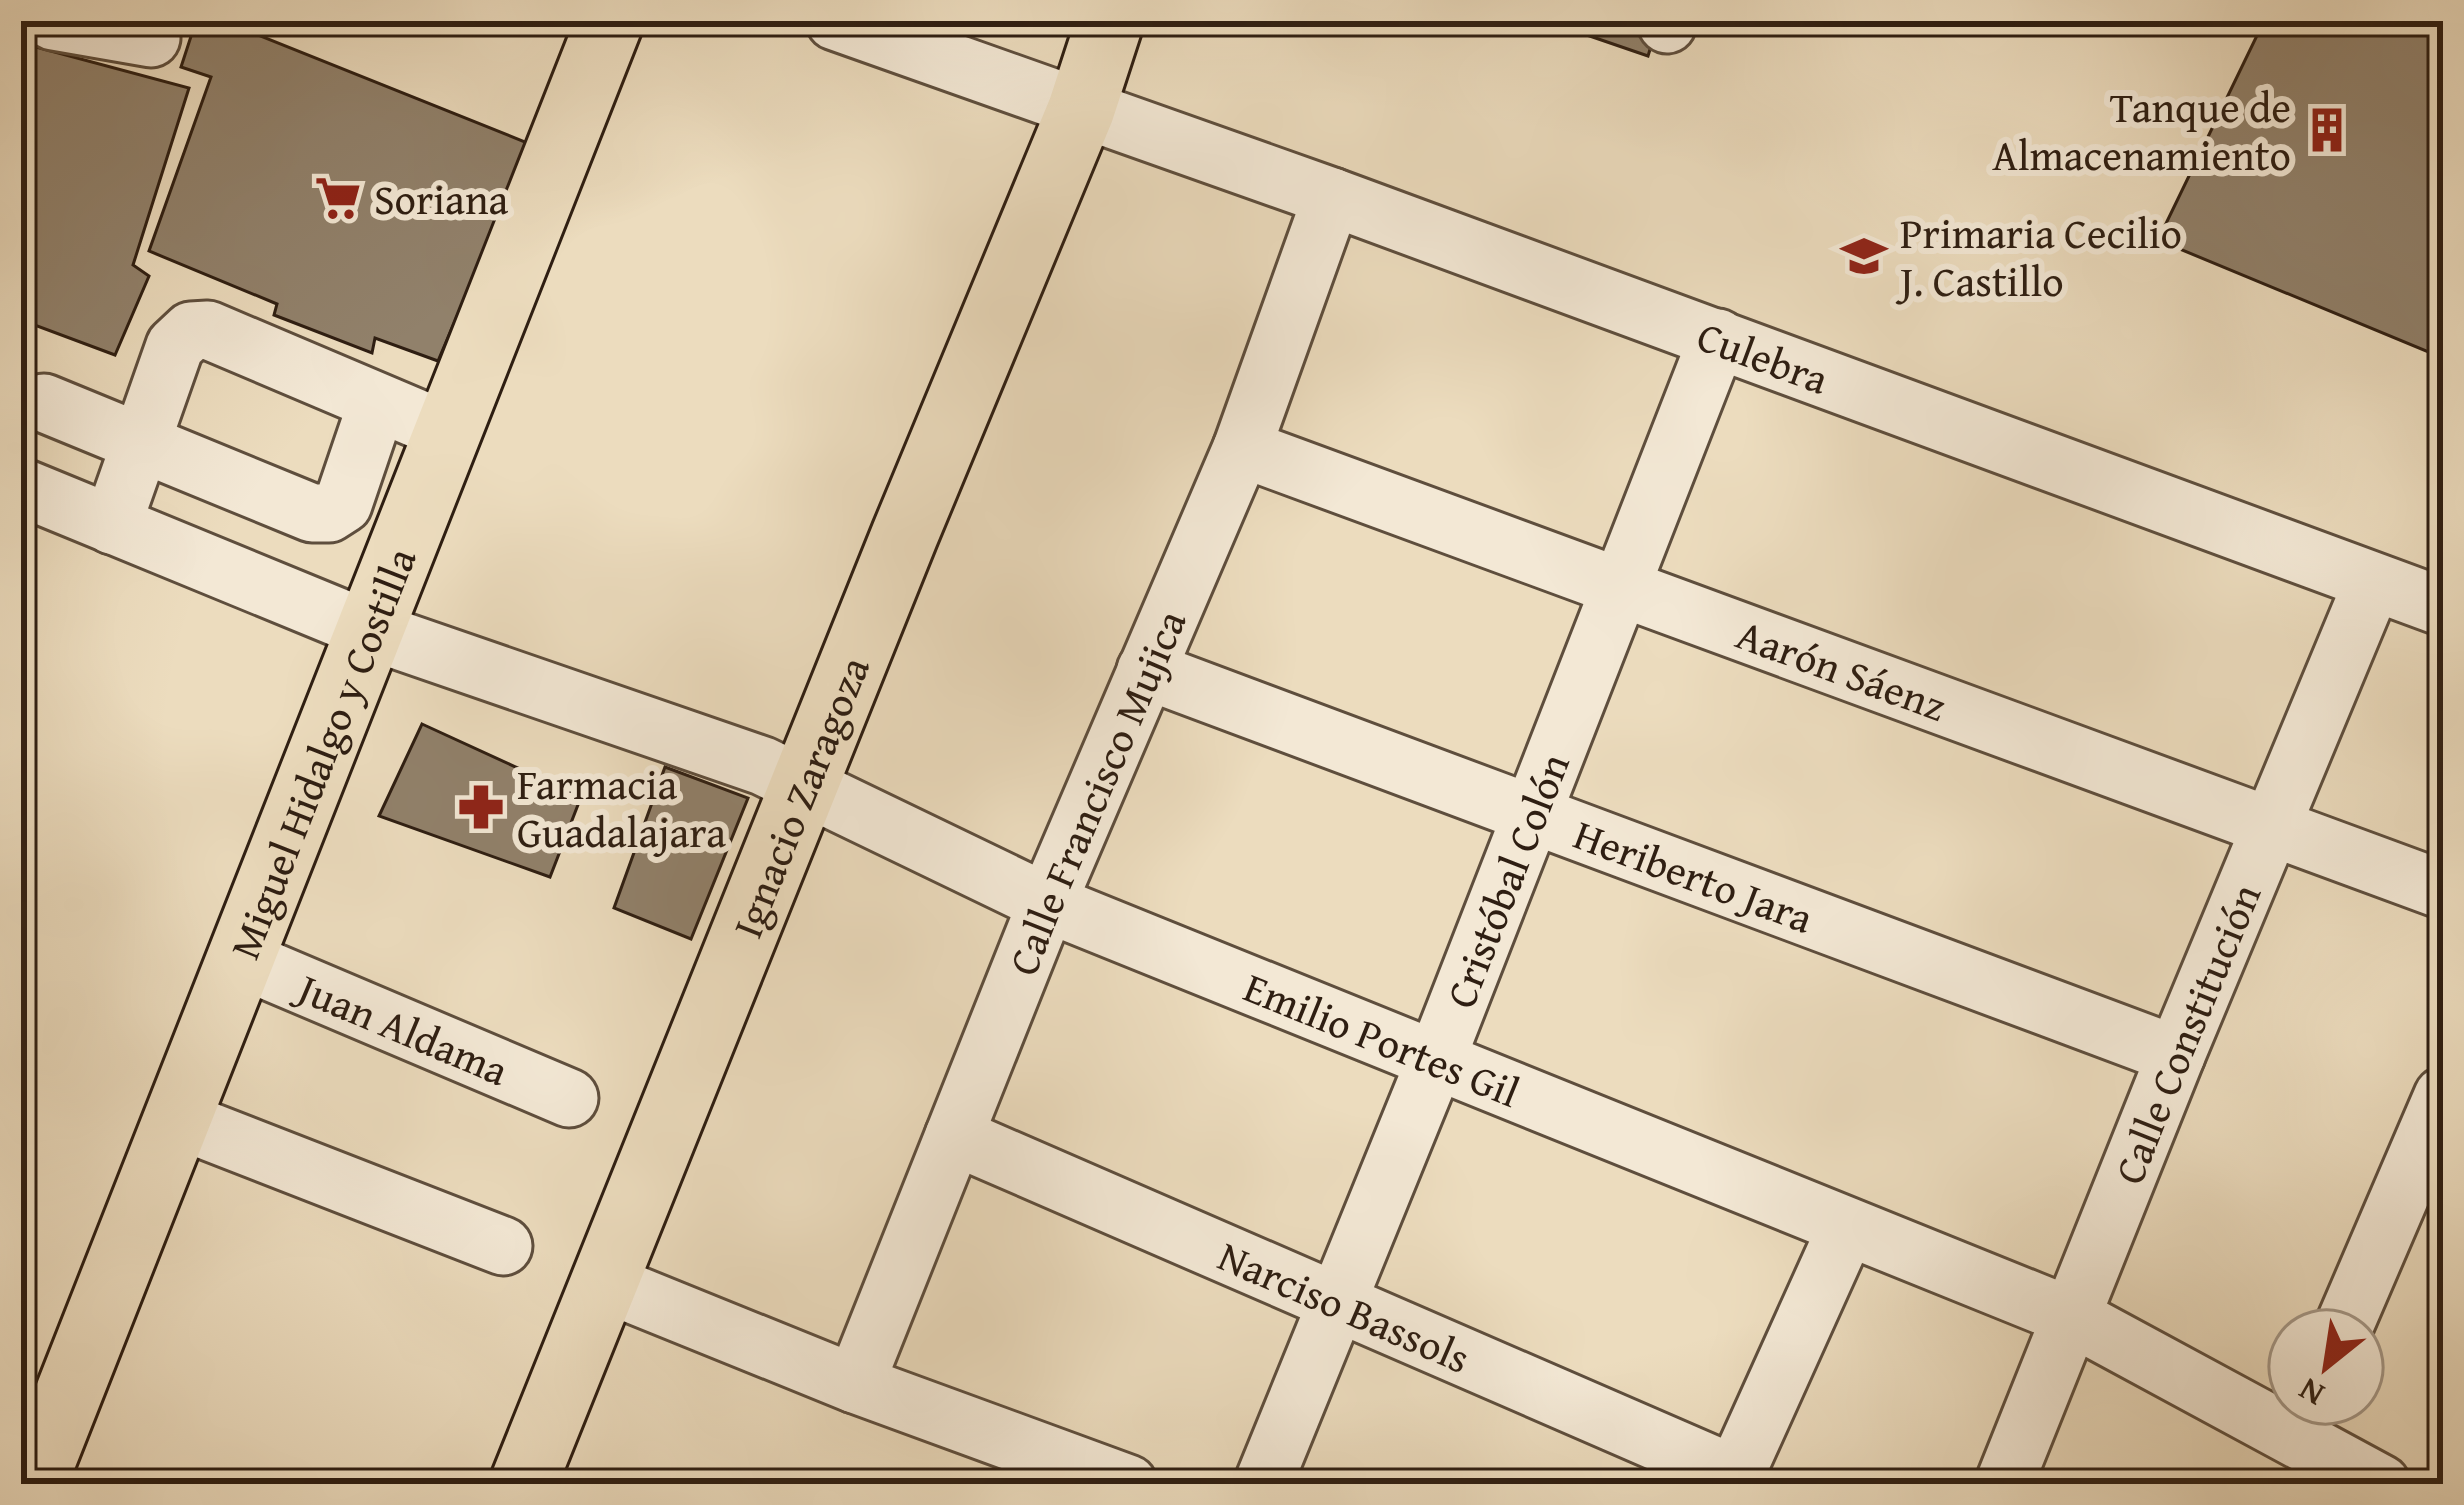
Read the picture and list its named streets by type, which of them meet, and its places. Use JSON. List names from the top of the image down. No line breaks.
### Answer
{"streets":{"main road":["Miguel Hidalgo y Costilla","Ignacio Zaragoza"],"street":["Culebra","Aarón Sáenz","Calle Francisco Mujica","Heriberto Jara","Cristóbal Colón","Juan Aldama","Calle Constitución","Emilio Portes Gil","Narciso Bassols"]},"crossings":[["Culebra","Calle Francisco Mujica"],["Culebra","Ignacio Zaragoza"],["Culebra","Cristóbal Colón"],["Culebra","Calle Constitución"],["Aarón Sáenz","Calle Francisco Mujica"],["Aarón Sáenz","Cristóbal Colón"],["Aarón Sáenz","Calle Constitución"],["Miguel Hidalgo y Costilla","Juan Aldama"],["Miguel Hidalgo y Costilla","Emilio Portes Gil"],["Calle Francisco Mujica","Heriberto Jara"],["Calle Francisco Mujica","Emilio Portes Gil"],["Calle Francisco Mujica","Narciso Bassols"],["Ignacio Zaragoza","Emilio Portes Gil"],["Heriberto Jara","Cristóbal Colón"],["Heriberto Jara","Calle Constitución"],["Cristóbal Colón","Emilio Portes Gil"],["Cristóbal Colón","Narciso Bassols"],["Calle Constitución","Emilio Portes Gil"]],"places":{"building":["Tanque de Almacenamiento"],"supermarket":["Soriana"],"school or university":["Primaria Cecilio J. Castillo"],"pharmacy":["Farmacia Guadalajara"]},"north":"bottom left"}
